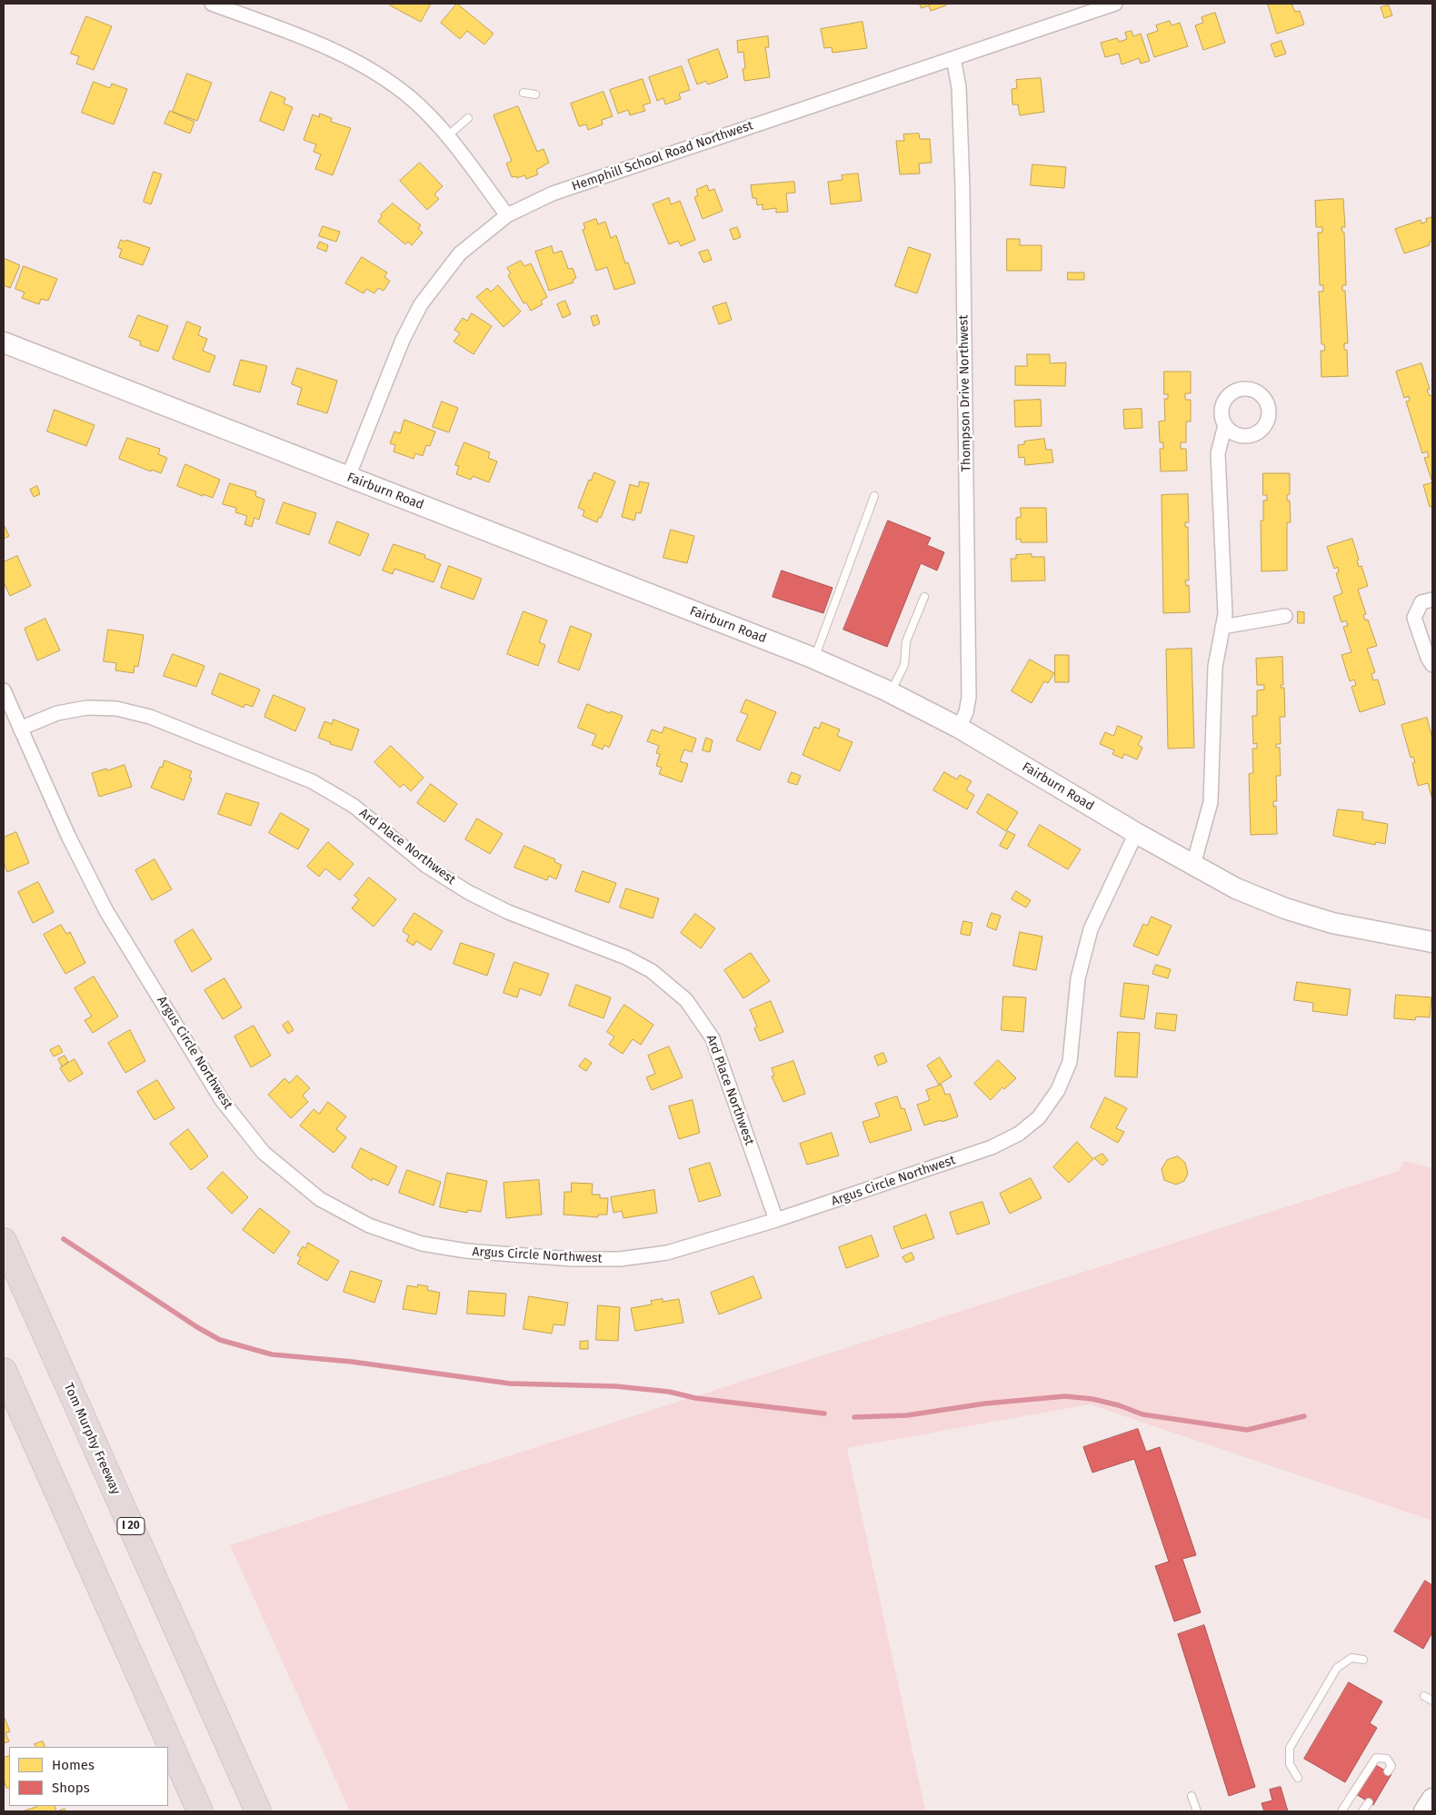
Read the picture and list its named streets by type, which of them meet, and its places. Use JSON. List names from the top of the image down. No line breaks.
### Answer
{"streets":{"highway":["Tom Murphy Freeway","I 20"],"street":["Hemphill School Road Northwest","Thompson Drive Northwest","Fairburn Road","Ard Place Northwest","Argus Circle Northwest"]},"crossings":[["Hemphill School Road Northwest","Thompson Drive Northwest"],["Hemphill School Road Northwest","Fairburn Road"],["Thompson Drive Northwest","Fairburn Road"],["Fairburn Road","Argus Circle Northwest"],["Ard Place Northwest","Argus Circle Northwest"]],"legend":["Homes","Shops"]}
